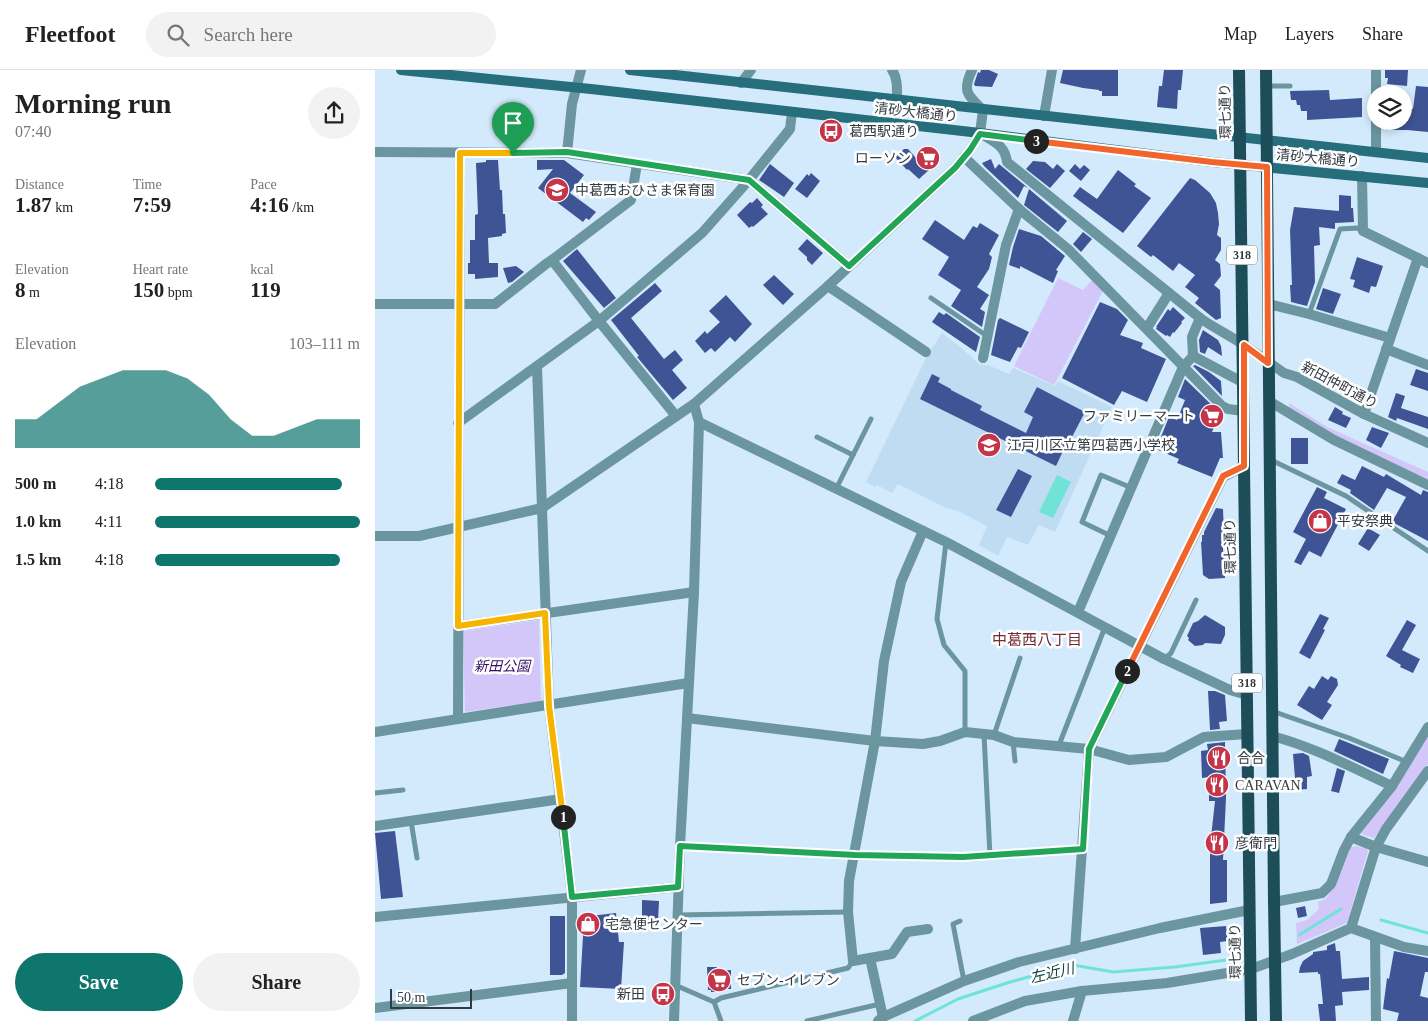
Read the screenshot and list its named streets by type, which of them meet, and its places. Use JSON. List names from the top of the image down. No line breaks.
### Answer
{"streets":{"main road":["環七通り","清砂大橋通り","318"],"street":["新田仲町通り"]},"crossings":[["環七通り","清砂大橋通り"],["環七通り","新田仲町通り"],["清砂大橋通り","318"],["清砂大橋通り","新田仲町通り"],["318","新田仲町通り"]],"districts":["中葛西八丁目"],"water":["左近川"],"parks":["新田公園"],"places":{"bus stop":["葛西駅通り","新田"],"supermarket":["ローソン","ファミリーマート","セブン-イレブン"],"school or university":["中葛西おひさま保育園","江戸川区立第四葛西小学校"],"shop":["平安祭典","宅急便センター"],"restaurant":["合合","CARAVAN","彦衛門"]},"scale_bar":"50 m","page":{"header":"Fleetfoot","search":"Search here","nav":["Map","Layers","Share"],"heading":["Morning run","07:40"],"pins":["3","2","1"],"stats":[["Distance","1.87 km"],["Time","7:59"],["Pace","4:16 /km"],["Elevation","8 m"],["Heart rate","150 bpm"],["kcal","119"]],"chart":["Elevation","103–111 m"],"list":[{"name":"500 m","note":"4:18"},{"name":"1.0 km","note":"4:11"},{"name":"1.5 km","note":"4:18"}],"buttons":["Save","Share"],"scale":"50 m"}}
